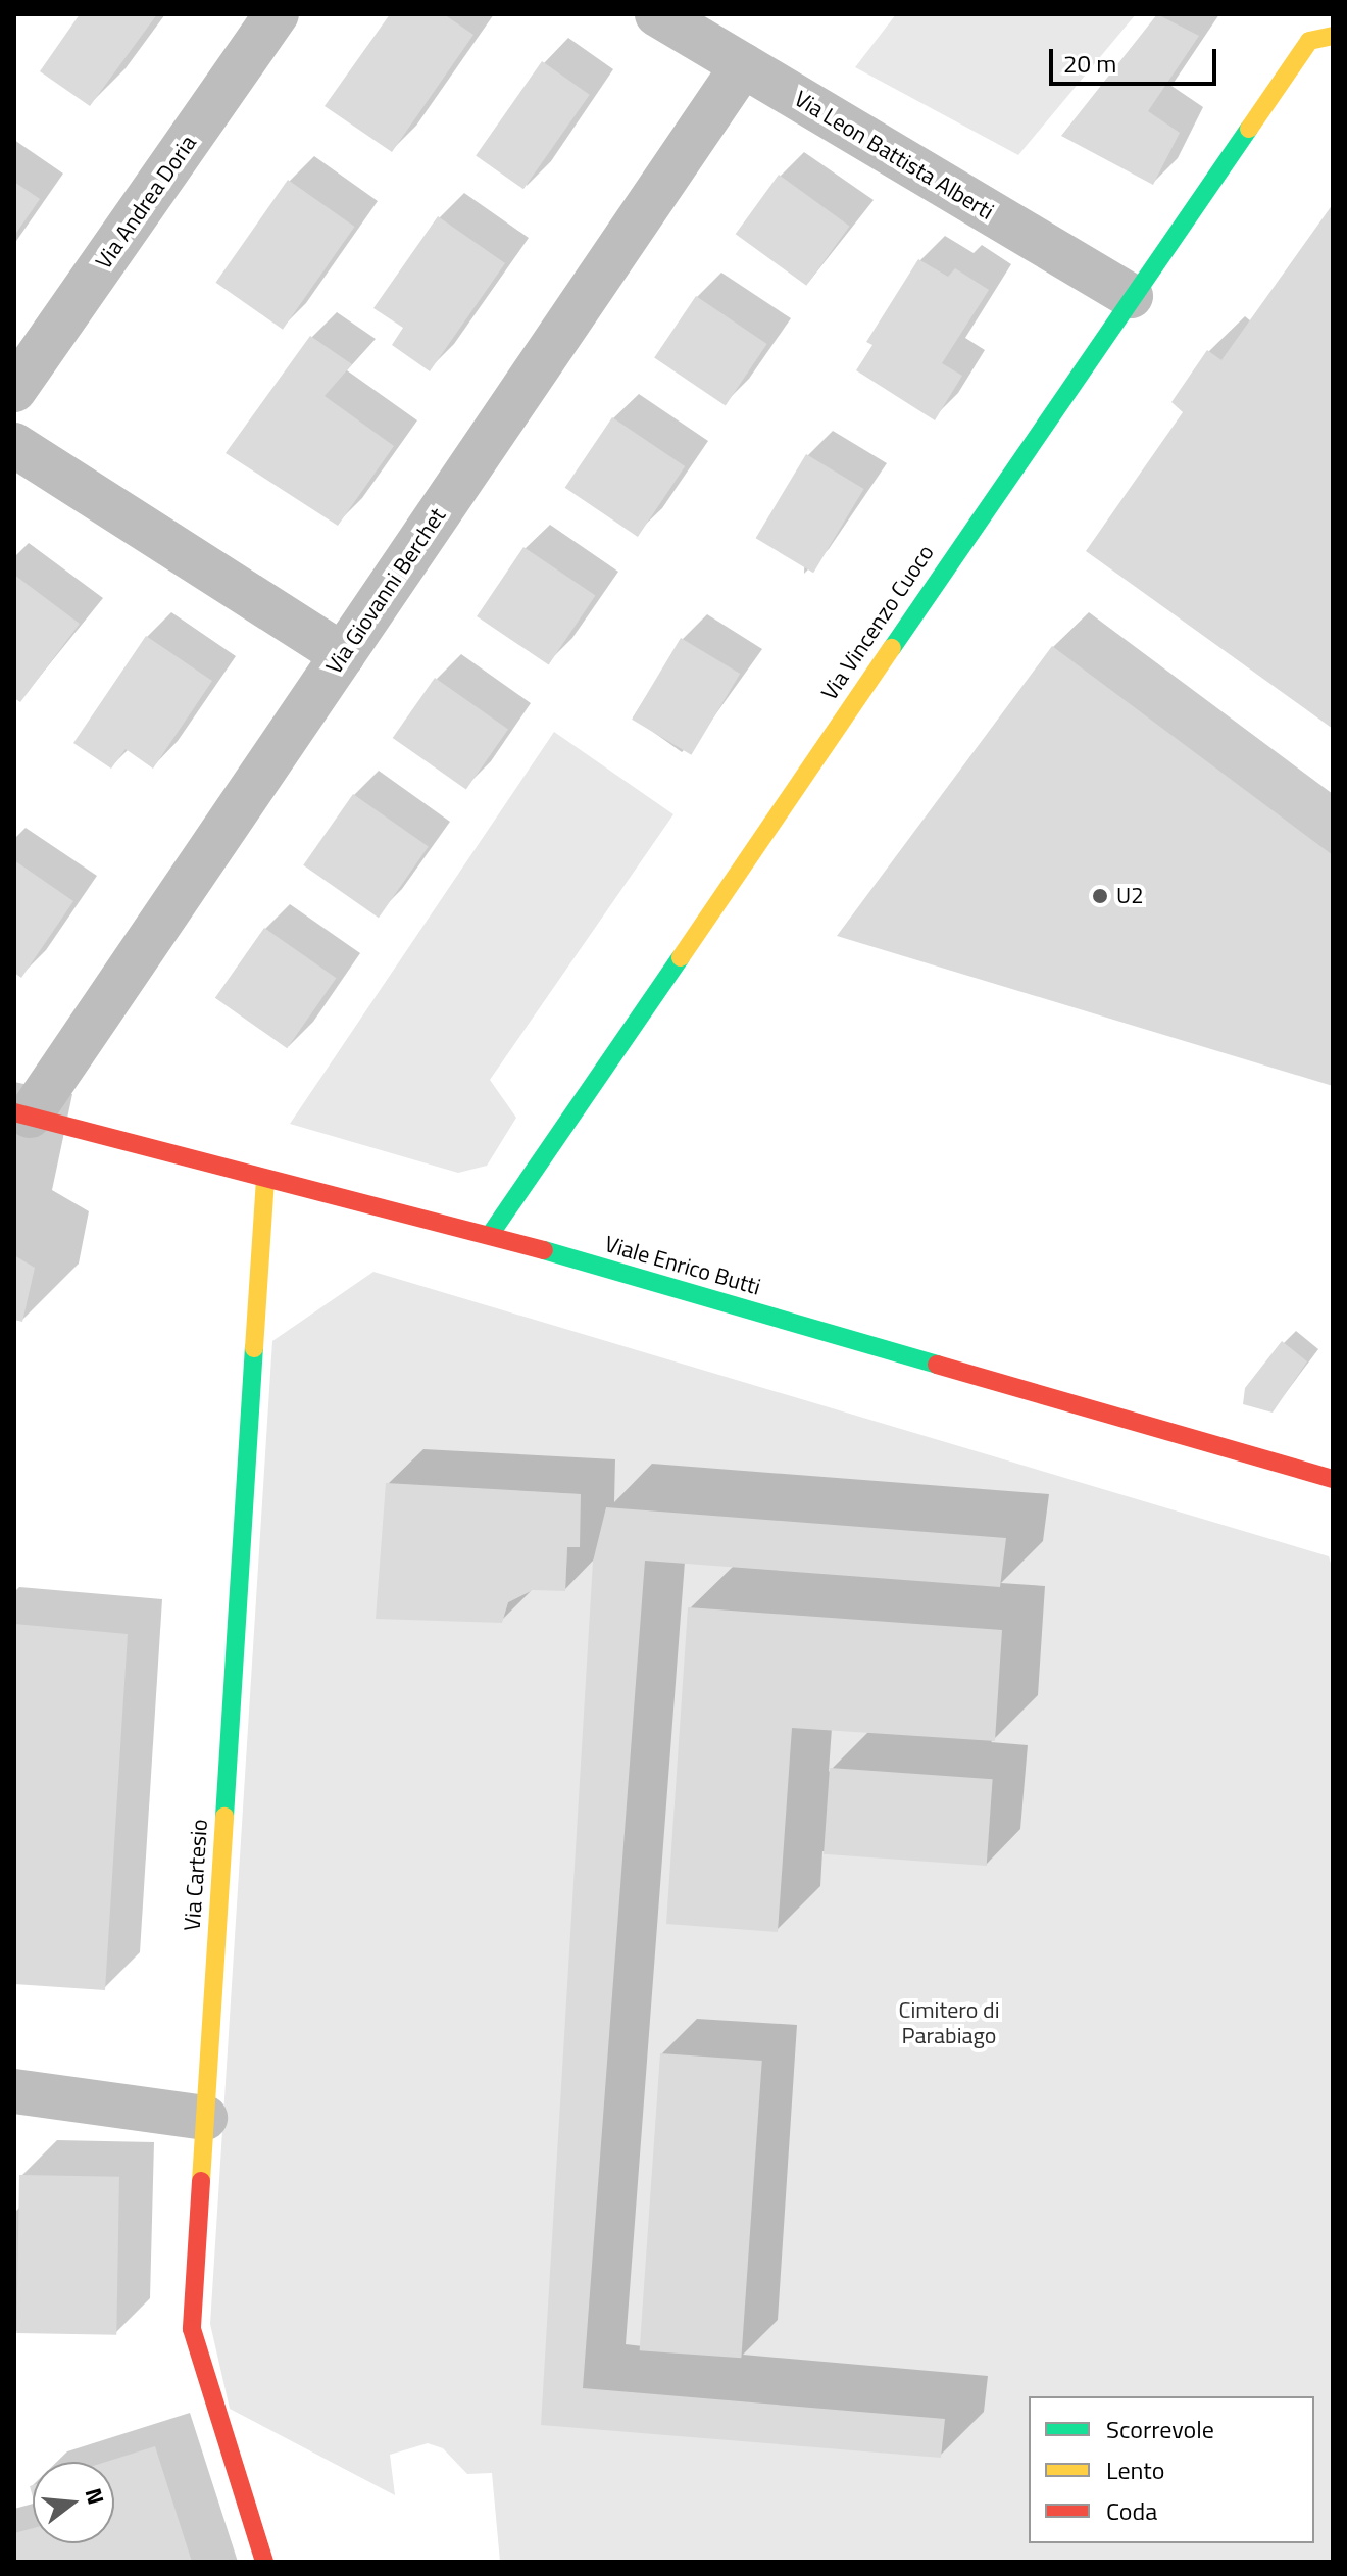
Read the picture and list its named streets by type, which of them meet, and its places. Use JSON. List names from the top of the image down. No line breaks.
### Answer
{"streets":{"street":["Via Leon Battista Alberti","Via Andrea Doria","Via Giovanni Berchet","Via Vincenzo Cuoco","Viale Enrico Butti","Via Cartesio"]},"crossings":[["Via Leon Battista Alberti","Via Giovanni Berchet"],["Via Leon Battista Alberti","Via Vincenzo Cuoco"],["Via Giovanni Berchet","Viale Enrico Butti"],["Via Vincenzo Cuoco","Viale Enrico Butti"],["Viale Enrico Butti","Via Cartesio"]],"parks":["Cimitero di Parabiago"],"places":["U2"],"legend":["Scorrevole","Lento","Coda"],"scale_bar":"20 m","north":"right"}
